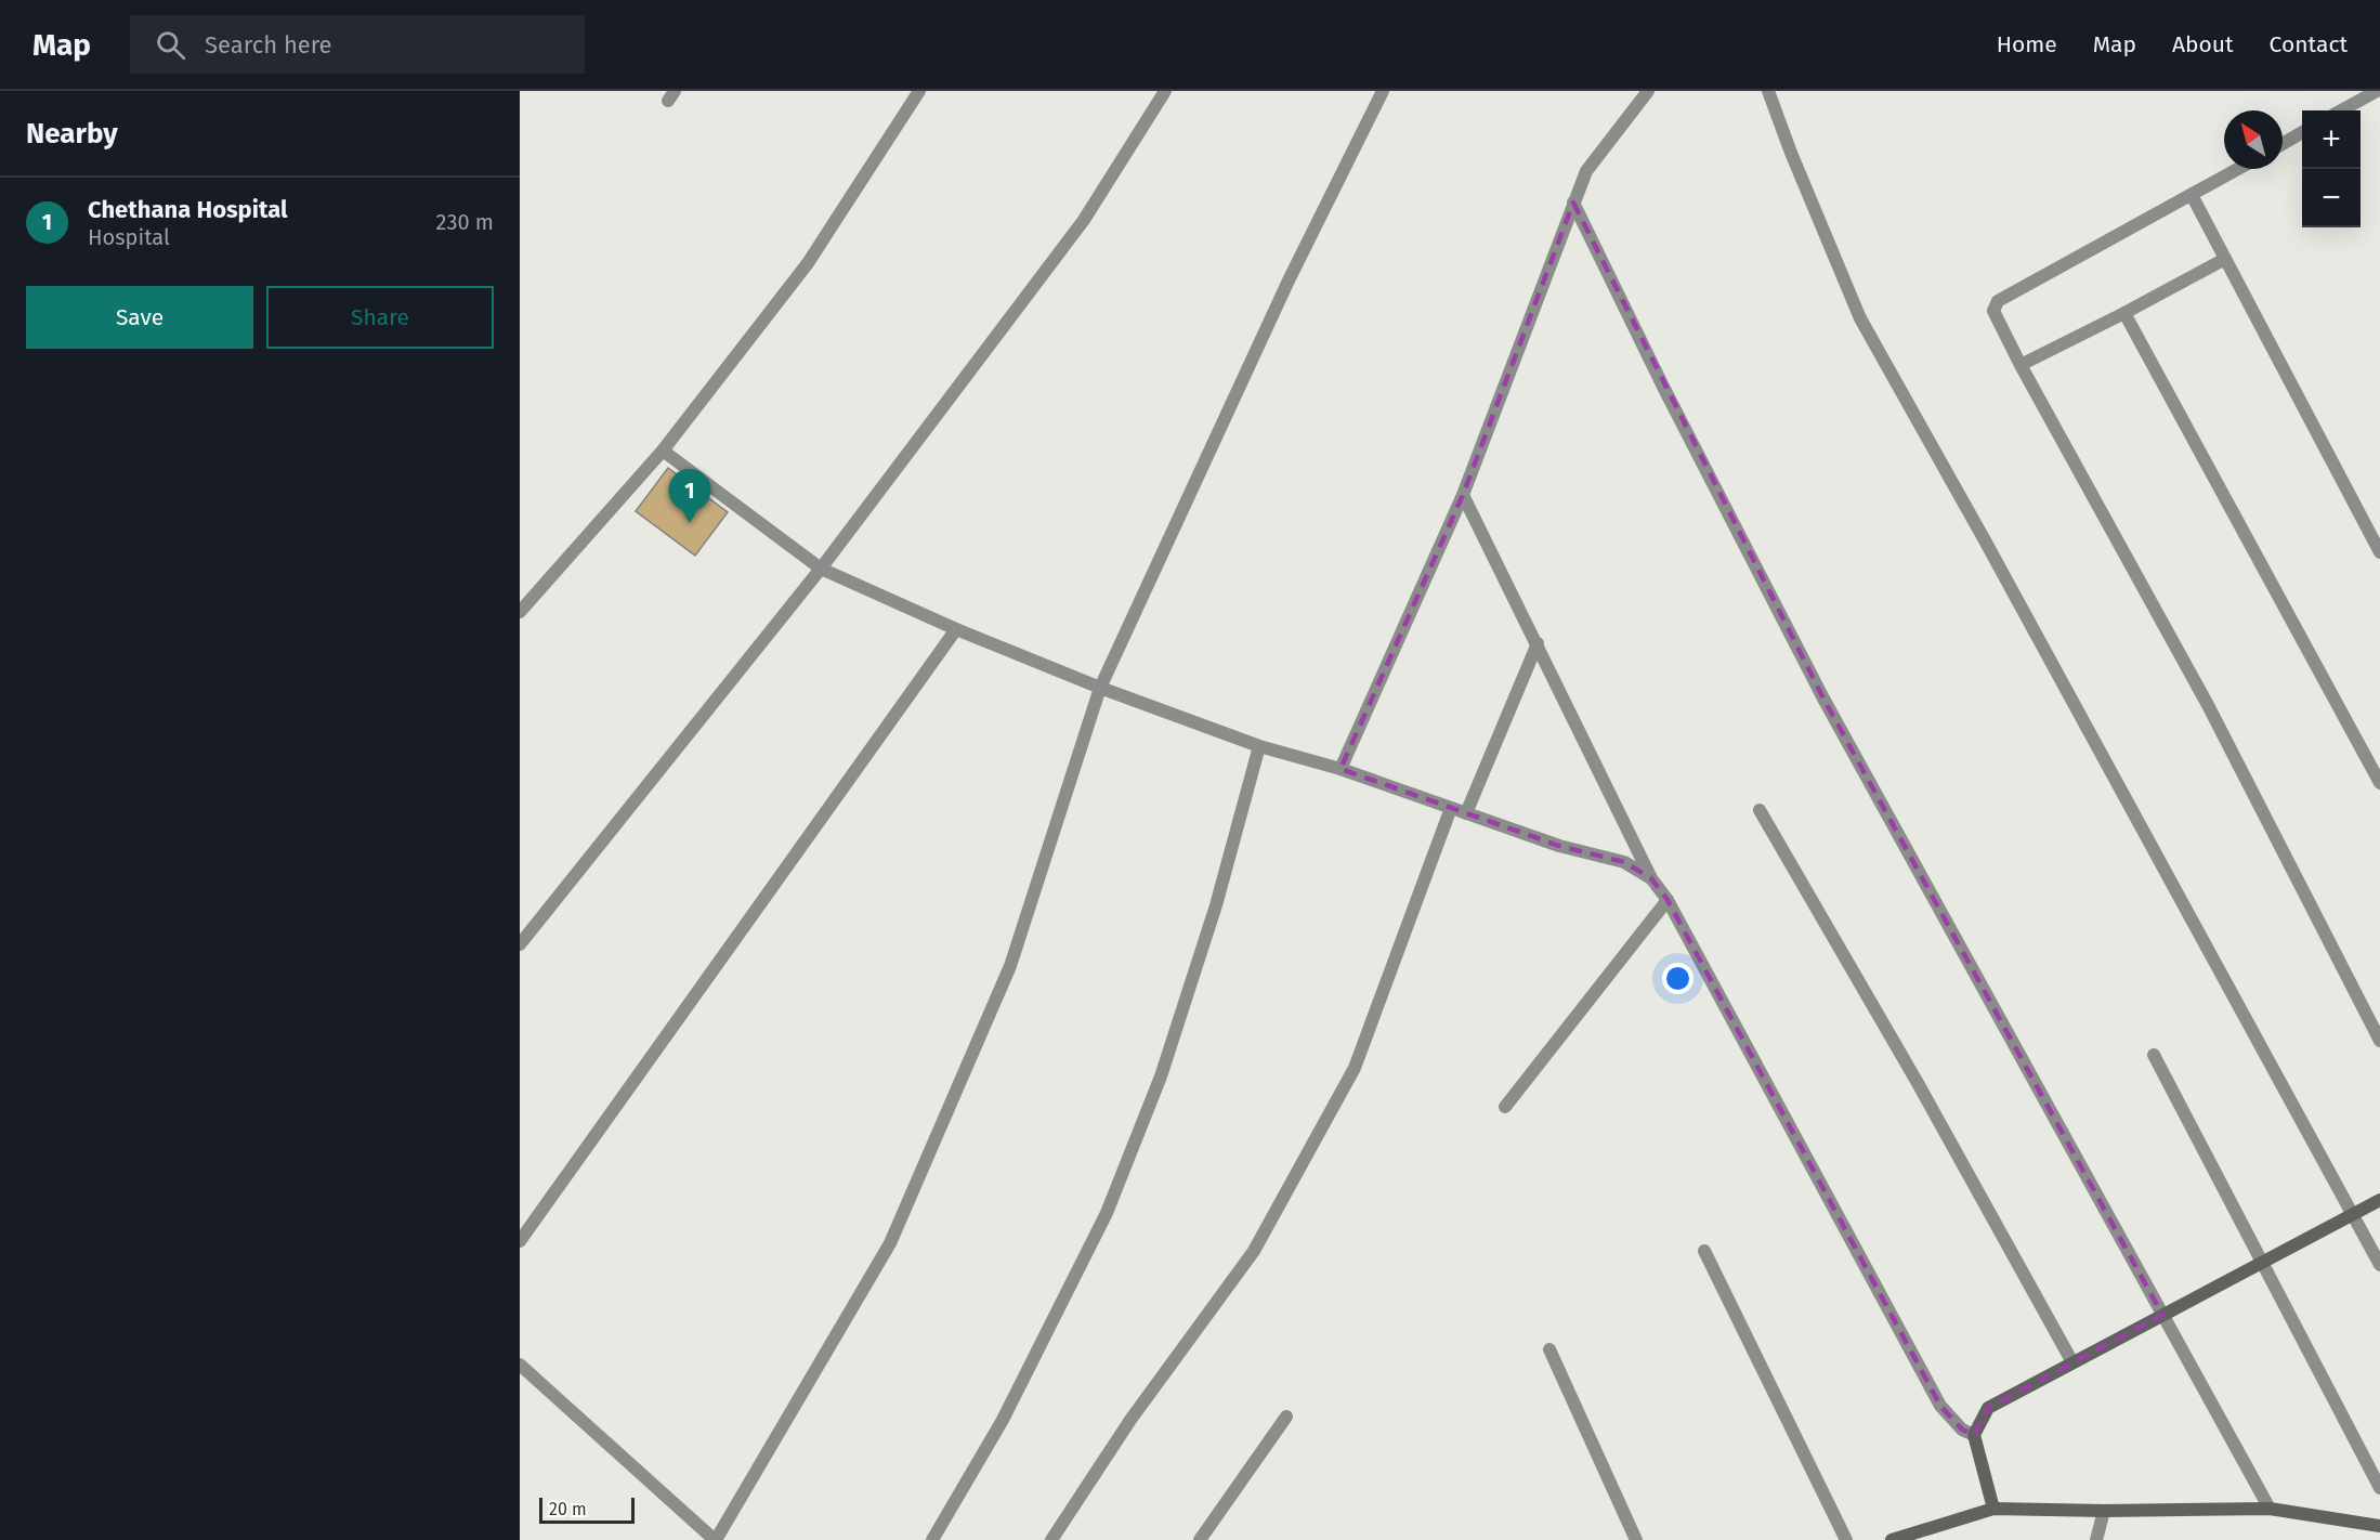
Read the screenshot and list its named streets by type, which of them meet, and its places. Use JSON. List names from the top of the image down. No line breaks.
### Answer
{"scale_bar":"20 m","north":"top left","page":{"header":"Map","search":"Search here","nav":["Home","Map","About","Contact"],"heading":"Nearby","map_buttons":["+","−"],"list":[{"mark":"1","name":"Chethana Hospital","note":"Hospital","value":"230 m"}],"buttons":["Save","Share"],"pins":"1","scale":"20 m"}}
